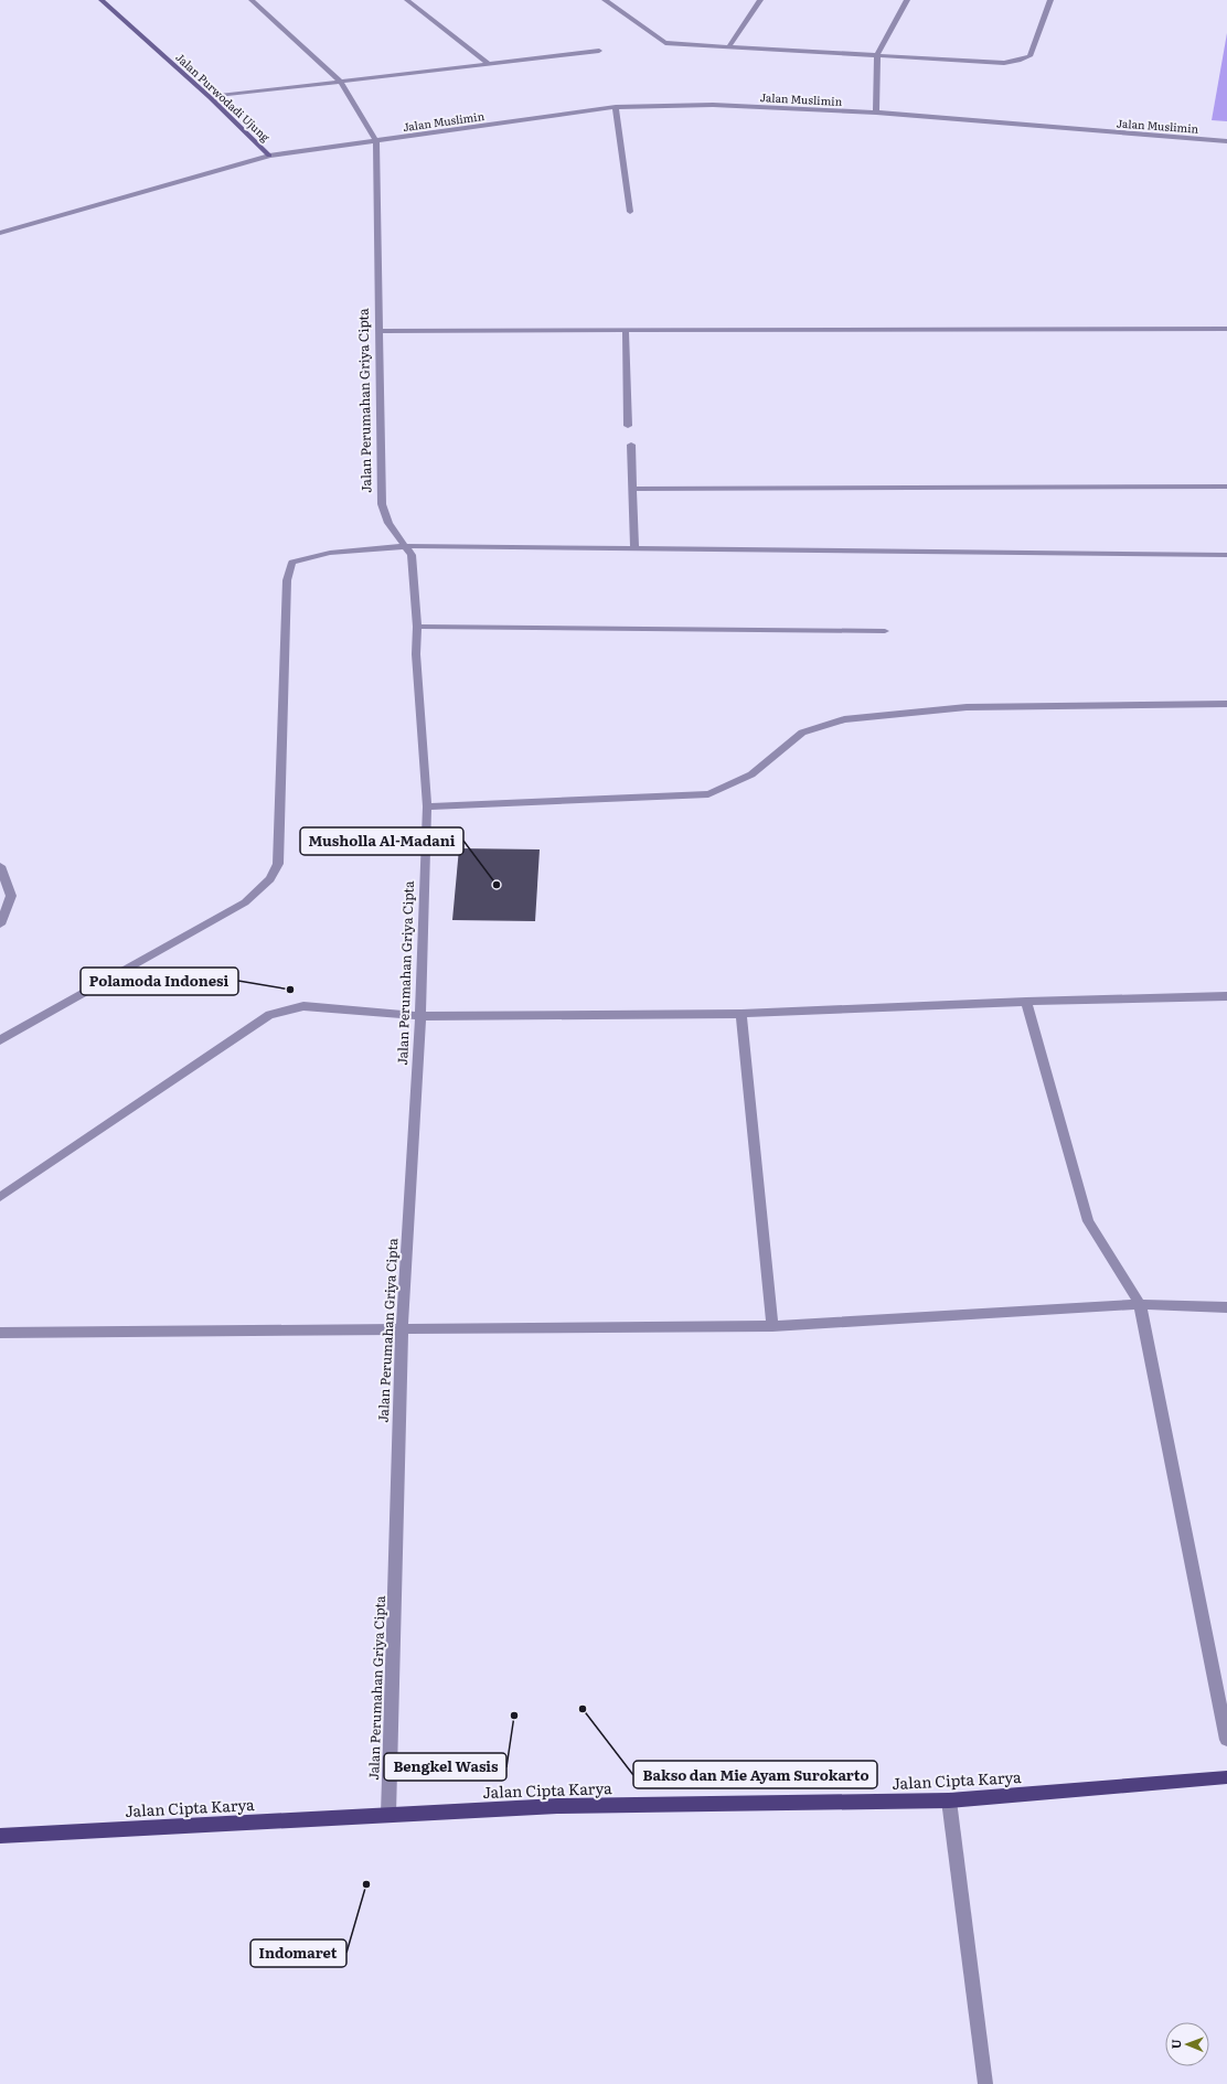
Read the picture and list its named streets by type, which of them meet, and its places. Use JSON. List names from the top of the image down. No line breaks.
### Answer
{"streets":{"main road":["Jalan Cipta Karya"],"street":["Jalan Purwodadi Ujung","Jalan Muslimin","Jalan Perumahan Griya Cipta"]},"crossings":[["Jalan Purwodadi Ujung","Jalan Muslimin"],["Jalan Purwodadi Ujung","Jalan Perumahan Griya Cipta"],["Jalan Muslimin","Jalan Perumahan Griya Cipta"],["Jalan Perumahan Griya Cipta","Jalan Cipta Karya"]],"places":["Musholla Al-Madani","Polamoda Indonesi","Bakso dan Mie Ayam Surokarto","Bengkel Wasis","Indomaret"],"north":"left"}
